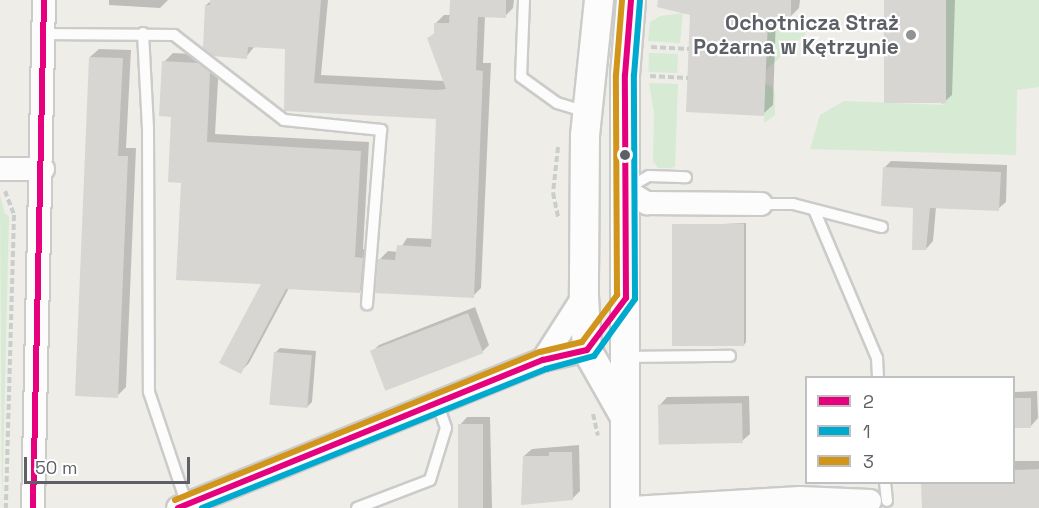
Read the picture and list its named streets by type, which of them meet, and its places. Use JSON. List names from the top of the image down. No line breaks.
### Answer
{"places":["Ochotnicza Straż Pożarna w Kętrzynie"],"lines":["transit line 2","transit line 3","transit line 1"],"legend":["2","1","3"],"scale_bar":"50 m"}
